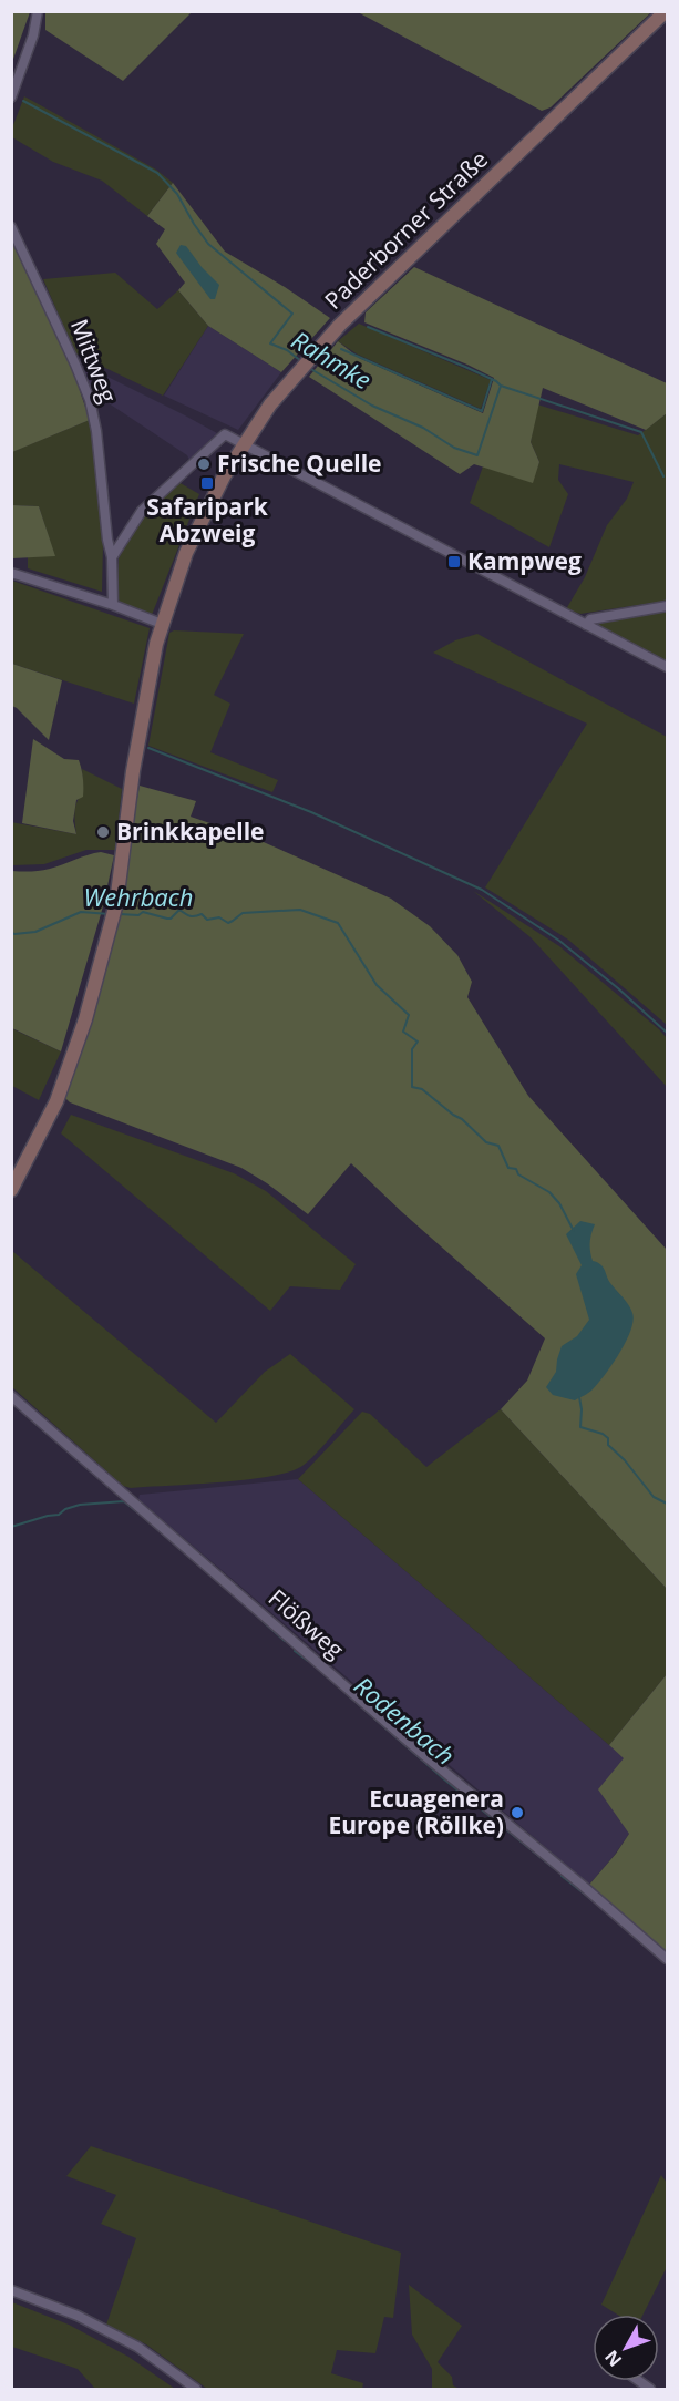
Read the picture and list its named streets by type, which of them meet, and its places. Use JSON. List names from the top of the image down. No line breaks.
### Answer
{"streets":{"main road":["Paderborner Straße"],"street":["Mittweg","Flößweg"]},"water":["Rahmke","Wehrbach","Rodenbach"],"places":{"other":["Frische Quelle","Brinkkapelle","Ecuagenera Europe (Röllke)"],"transit":["Safaripark Abzweig","Kampweg"]},"north":"bottom left"}
